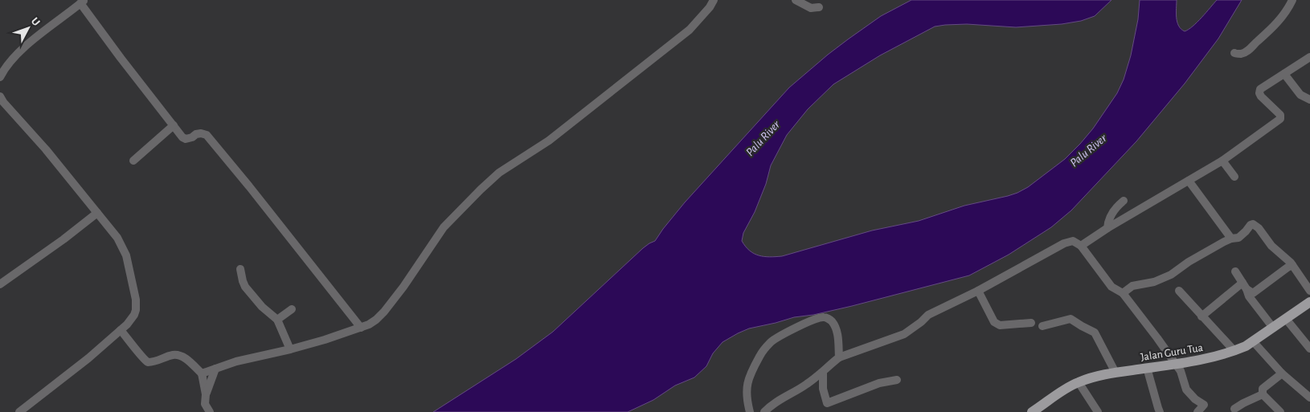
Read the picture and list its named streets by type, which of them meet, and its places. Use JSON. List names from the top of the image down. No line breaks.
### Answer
{"streets":{"main road":["Jalan Guru Tua"]},"water":["Palu River"],"north":"top right"}
